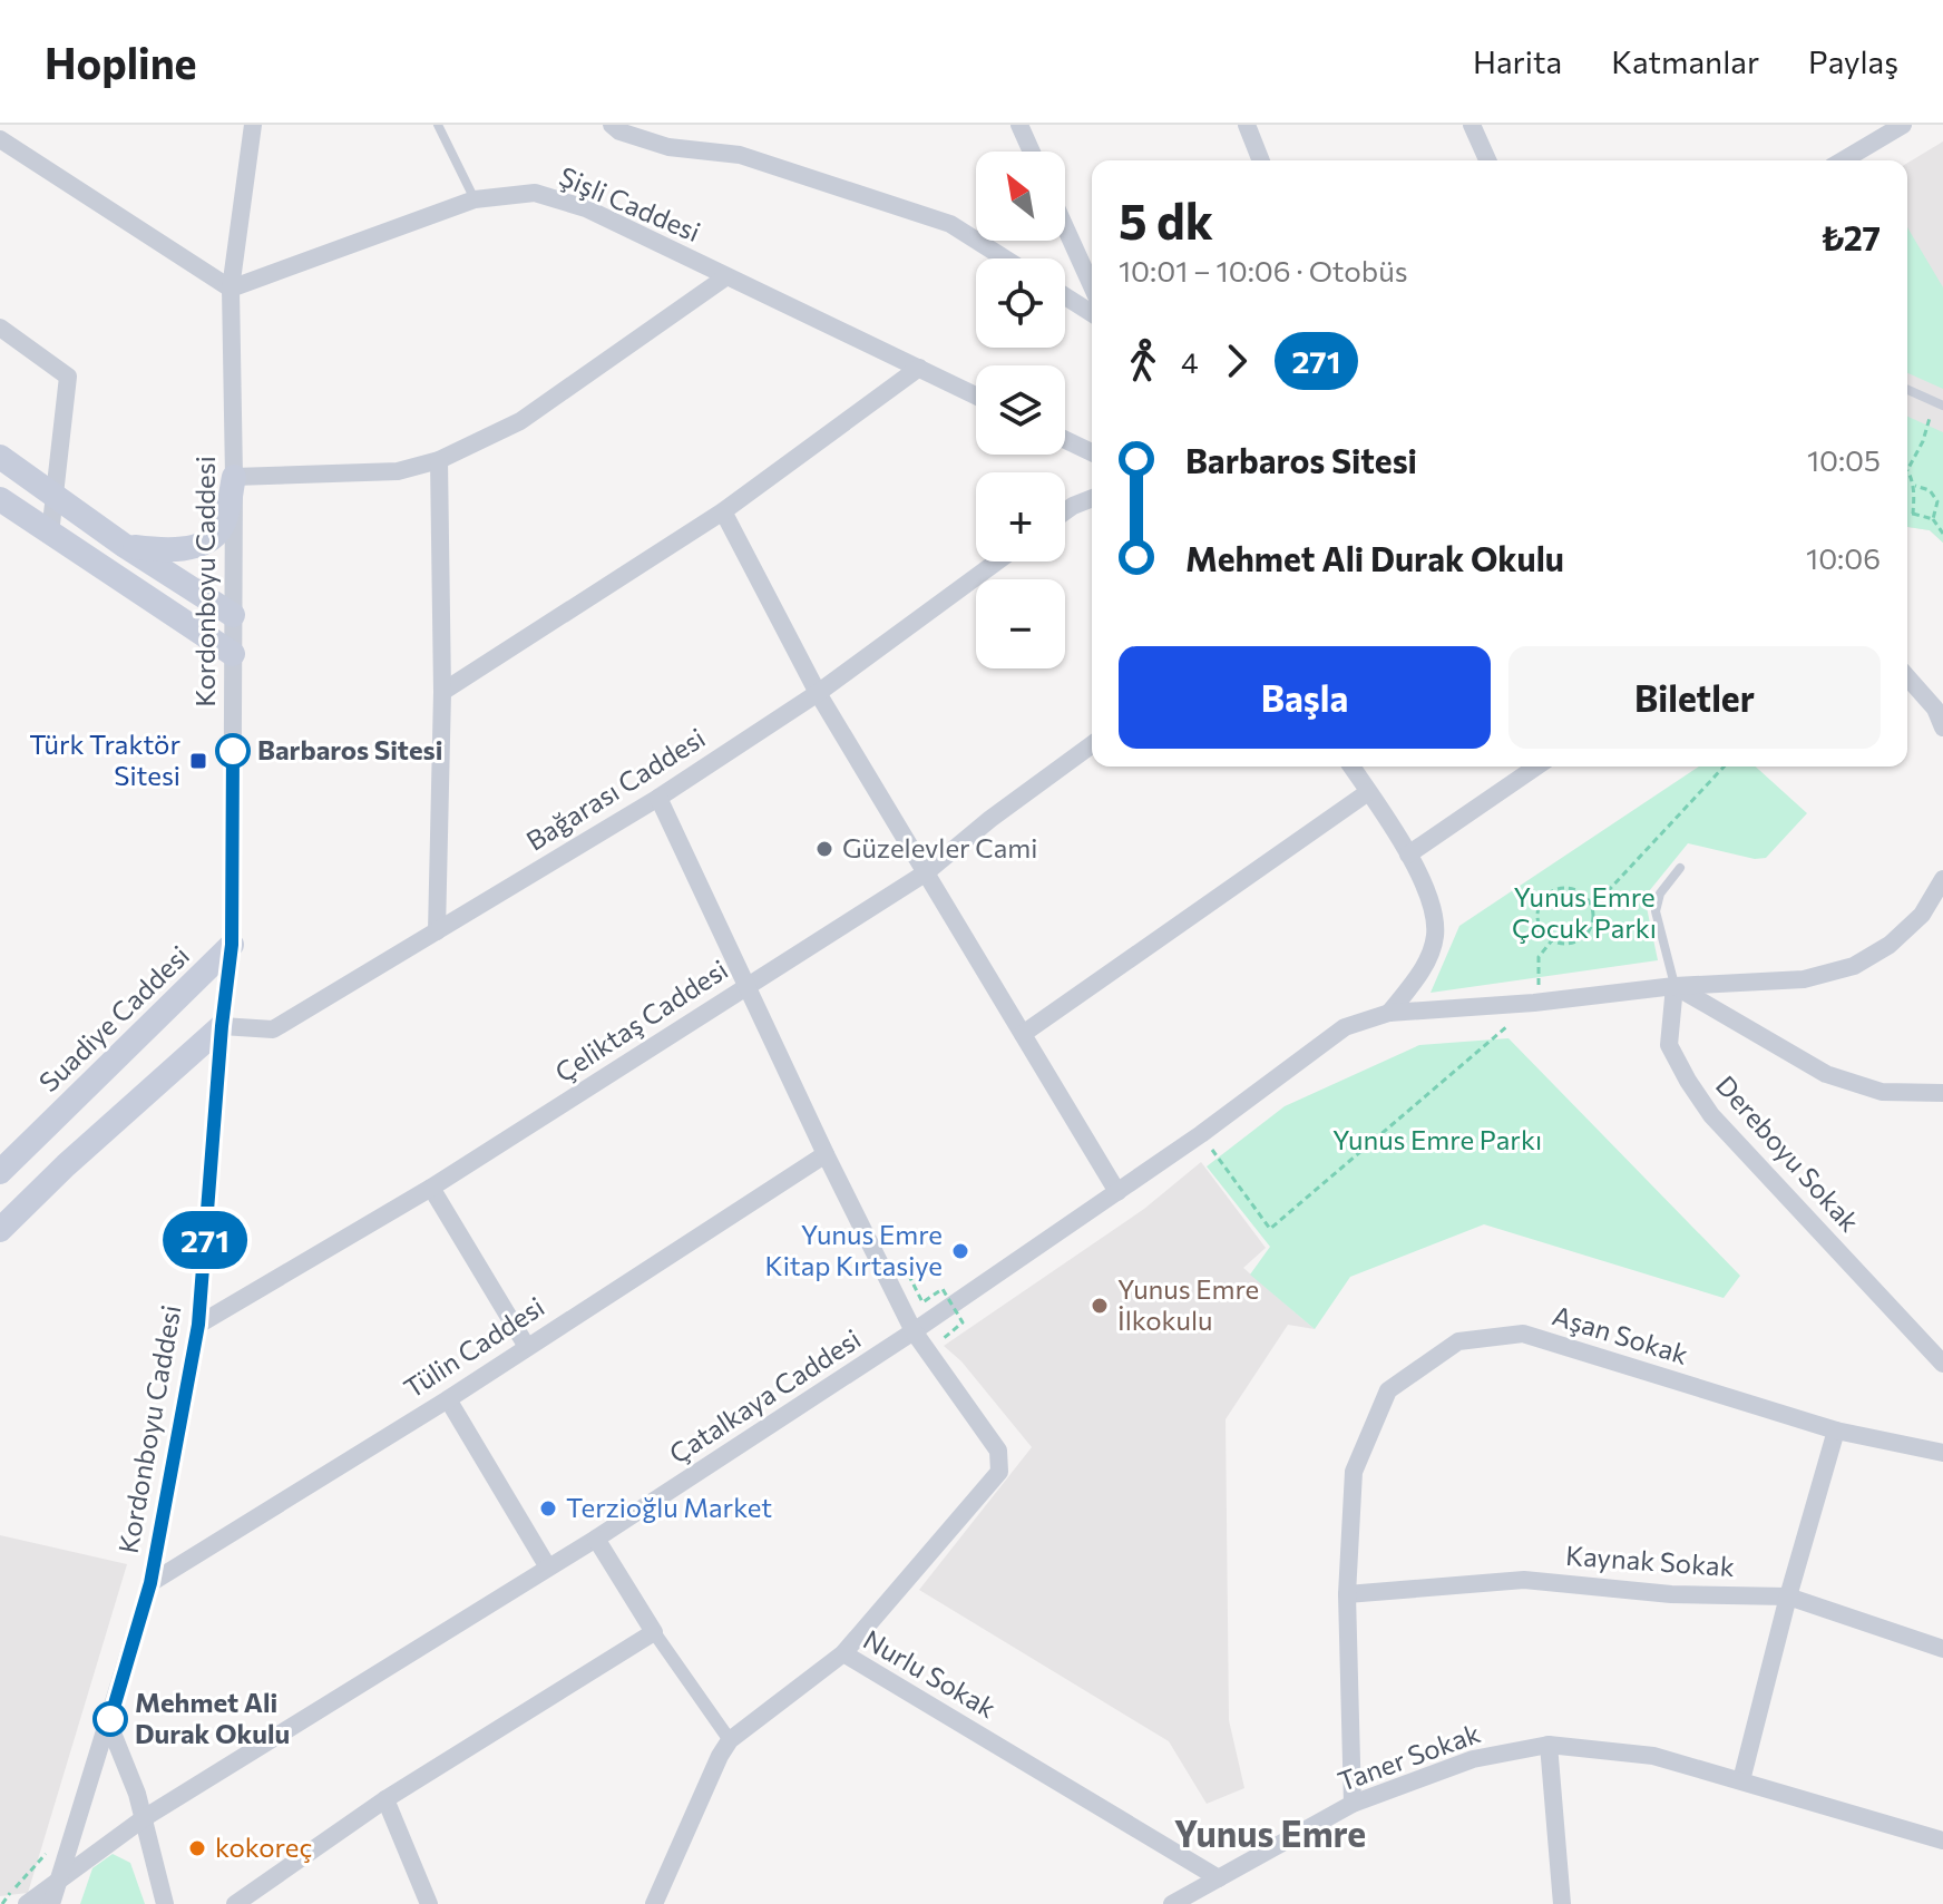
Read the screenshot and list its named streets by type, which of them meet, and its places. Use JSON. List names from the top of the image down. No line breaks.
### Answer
{"streets":{"main road":["Suadiye Caddesi"],"street":["Şişli Caddesi","Kordonboyu Caddesi","Bağarası Caddesi","Çeliktaş Caddesi","Dereboyu Sokak","Aşan Sokak","Tülin Caddesi","Çatalkaya Caddesi","Kaynak Sokak","Nurlu Sokak","Taner Sokak"]},"crossings":[["Şişli Caddesi","Kordonboyu Caddesi"],["Kordonboyu Caddesi","Bağarası Caddesi"],["Kordonboyu Caddesi","Suadiye Caddesi"],["Kordonboyu Caddesi","Çeliktaş Caddesi"],["Kordonboyu Caddesi","Tülin Caddesi"],["Kordonboyu Caddesi","Çatalkaya Caddesi"],["Dereboyu Sokak","Çatalkaya Caddesi"],["Aşan Sokak","Kaynak Sokak"],["Aşan Sokak","Taner Sokak"],["Nurlu Sokak","Taner Sokak"]],"districts":["Yunus Emre"],"parks":["Yunus Emre Çocuk Parkı","Yunus Emre Parkı"],"places":{"other":["Barbaros Sitesi","Güzelevler Cami","Yunus Emre Kitap Kırtasiye","Yunus Emre İlkokulu","Terzioğlu Market","Mehmet Ali Durak Okulu","kokoreç"],"transit":["Türk Traktör Sitesi"]},"lines":["bus line 271"],"north":"top left","page":{"header":"Hopline","nav":["Harita","Katmanlar","Paylaş"],"on_map":"271","map_buttons":["+","−"],"heading":["5 dk","10:01 – 10:06 · Otobüs","₺27"],"legs":["4","271"],"list":[{"name":"Barbaros Sitesi","value":"10:05"},{"name":"Mehmet Ali Durak Okulu","value":"10:06"}],"buttons":["Başla","Biletler"]}}
